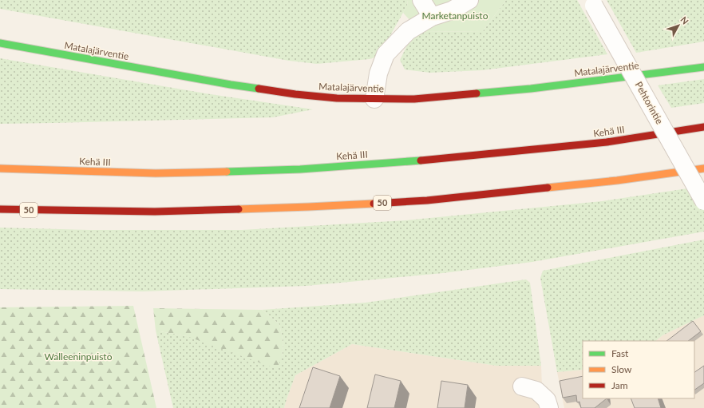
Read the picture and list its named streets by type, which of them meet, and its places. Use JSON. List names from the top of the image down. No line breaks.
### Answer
{"streets":{"main road":["Matalajärventie","Kehä III","50"],"street":["Pehtorintie"]},"parks":["Marketanpuisto","Walleeninpuisto"],"legend":["Fast","Slow","Jam"],"north":"top right"}
